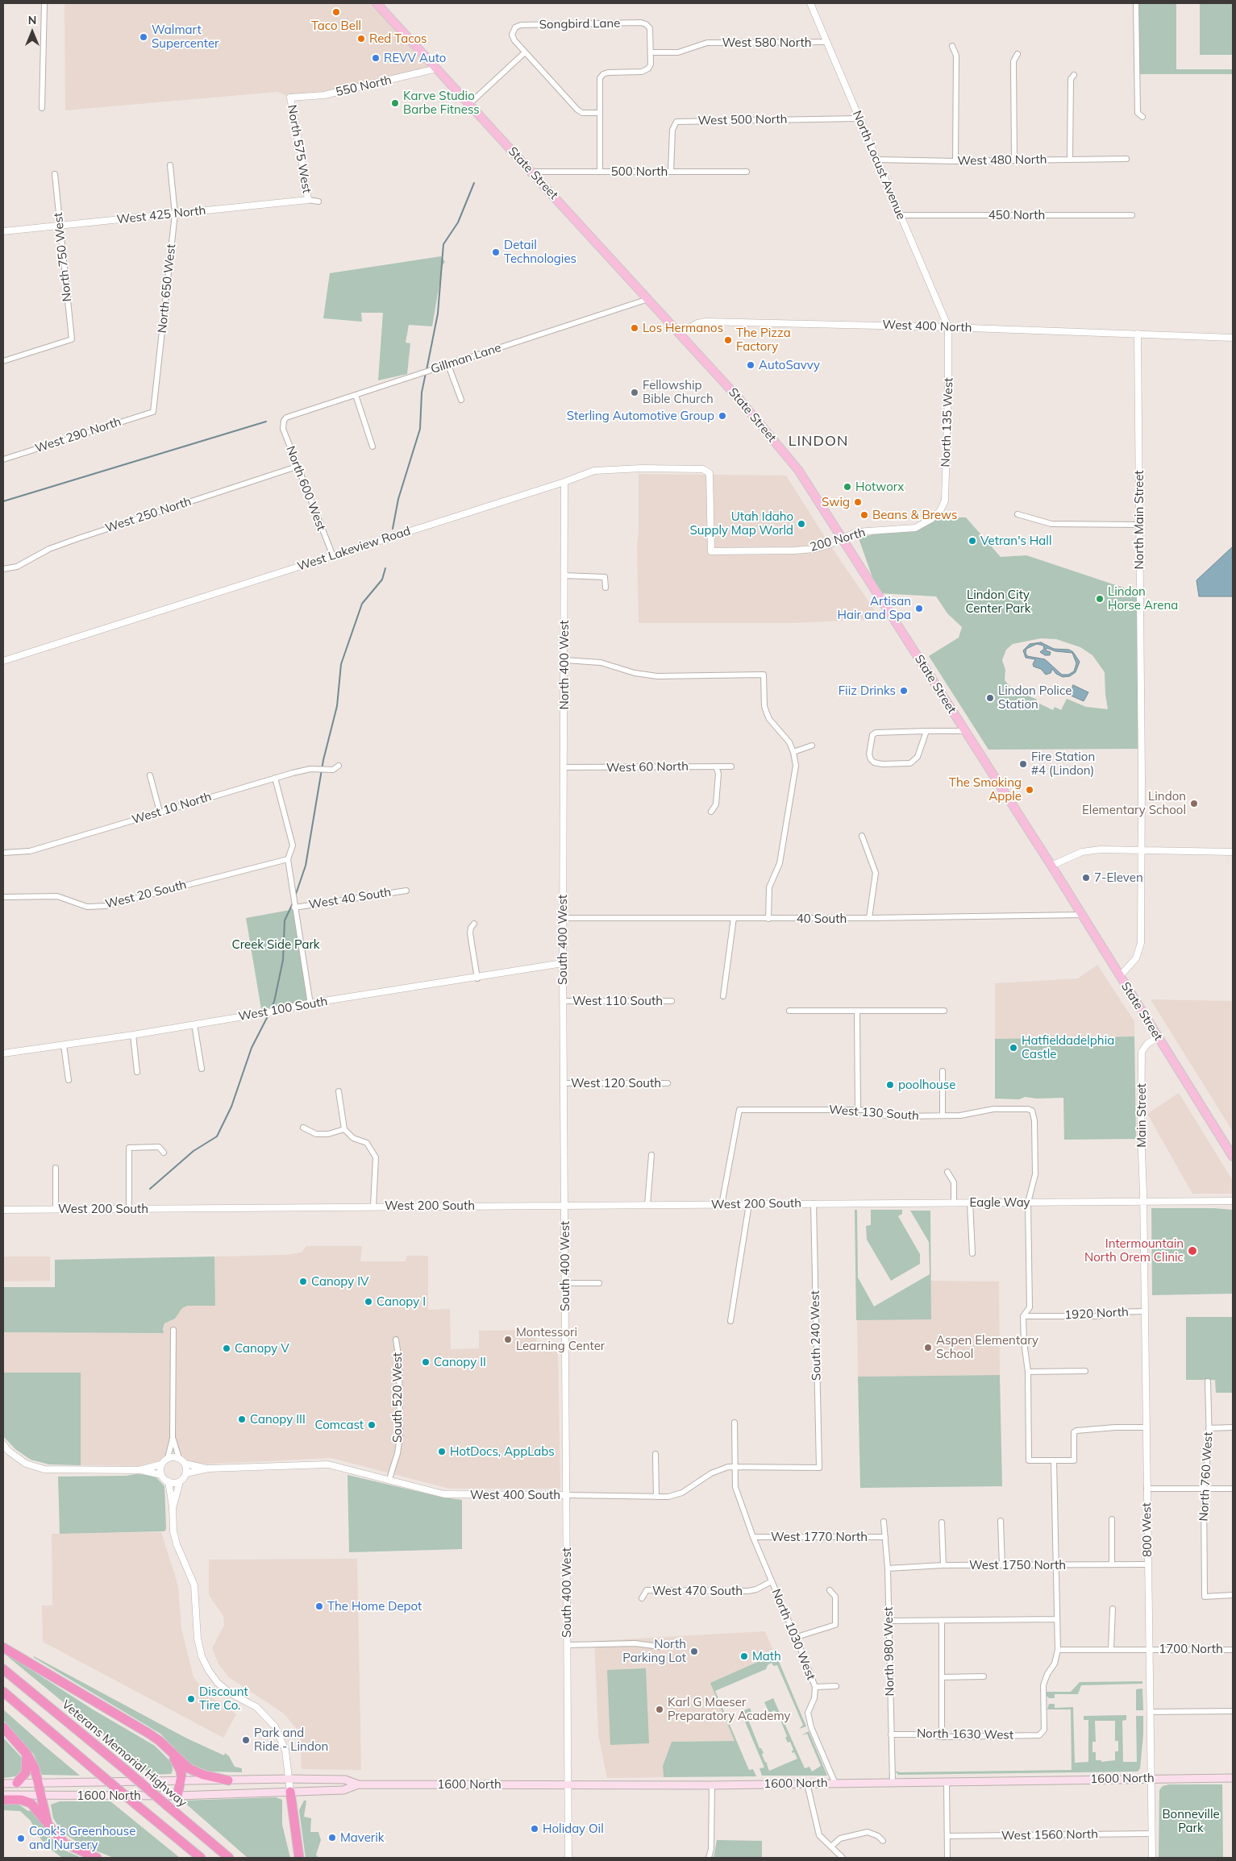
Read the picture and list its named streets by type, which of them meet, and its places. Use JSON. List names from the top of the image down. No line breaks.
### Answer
{"streets":{"highway":["Veterans Memorial Highway"],"main road":["State Street","1600 North"],"street":["Songbird Lane","West 580 North","550 North","West 500 North","North 575 West","West 480 North","North Locust Avenue","500 North","West 425 North","450 North","North 750 West","North 650 West","West 400 North","Gillman Lane","North 135 West","West 290 North","North 600 West","West 250 North","North Main Street","200 North","West Lakeview Road","North 400 West","West 60 North","West 10 North","West 20 South","West 40 South","40 South","South 400 West","West 110 South","West 100 South","West 120 South","West 130 South","Main Street","Eagle Way","West 200 South","1920 North","South 240 West","South 520 West","North 760 West","West 400 South","800 West","West 1770 North","West 1750 North","West 470 South","North 1030 West","1700 North","North 980 West","North 1630 West","West 1560 North"]},"crossings":[["Songbird Lane","West 580 North"],["West 580 North","North Locust Avenue"],["550 North","North 575 West"],["550 North","State Street"],["West 500 North","North Locust Avenue"],["West 500 North","500 North"],["North 575 West","West 425 North"],["West 480 North","North Locust Avenue"],["North Locust Avenue","450 North"],["North Locust Avenue","West 400 North"],["North Locust Avenue","North 135 West"],["500 North","State Street"],["State Street","West 400 North"],["State Street","Gillman Lane"],["State Street","200 North"],["State Street","40 South"],["State Street","Main Street"],["West 425 North","North 750 West"],["West 425 North","North 650 West"],["North 650 West","West 290 North"],["West 400 North","North 135 West"],["West 400 North","North Main Street"],["Gillman Lane","North 600 West"],["North 135 West","200 North"],["North 600 West","West 250 North"],["North 600 West","West Lakeview Road"],["200 North","West Lakeview Road"],["West Lakeview Road","North 400 West"],["North 400 West","West 60 North"],["North 400 West","South 400 West"],["40 South","South 400 West"],["South 400 West","West 110 South"],["South 400 West","West 100 South"],["South 400 West","West 120 South"],["South 400 West","West 200 South"],["South 400 West","West 400 South"],["South 400 West","1600 North"],["West 130 South","Eagle Way"],["West 130 South","West 200 South"],["Main Street","Eagle Way"],["Main Street","800 West"],["Eagle Way","West 200 South"],["Eagle Way","800 West"],["West 200 South","South 240 West"],["1920 North","800 West"],["South 240 West","West 400 South"],["South 520 West","West 400 South"],["West 400 South","North 1030 West"],["800 West","West 1750 North"],["800 West","1700 North"],["800 West","1600 North"],["800 West","West 1560 North"],["West 1770 North","North 1030 West"],["West 1770 North","North 980 West"],["West 1750 North","North 980 West"],["West 470 South","North 1030 West"],["North 1030 West","1600 North"],["1700 North","North 1630 West"],["North 980 West","North 1630 West"],["North 980 West","1600 North"]],"districts":["LINDON"],"parks":["Lindon City Center Park","Creek Side Park","Bonneville Park"],"places":["Taco Bell","Walmart Supercenter","Red Tacos","REVV Auto","Karve Studio Barbe Fitness","Detail Technologies","Los Hermanos","The Pizza Factory","AutoSavvy","Fellowship Bible Church","Sterling Automotive Group","Hotworx","Swig","Beans & Brews","Utah Idaho Supply Map World","Vetran's Hall","Lindon Horse Arena","Artisan Hair and Spa","Fiiz Drinks","Lindon Police Station","Fire Station #4 (Lindon)","The Smoking Apple","Lindon Elementary School","7-Eleven","Hatfieldadelphia Castle","poolhouse","Intermountain North Orem Clinic","Canopy IV","Canopy I","Montessori Learning Center","Aspen Elementary School","Canopy V","Canopy II","Canopy III","Comcast","HotDocs, AppLabs","The Home Depot","North Parking Lot","Math","Discount Tire Co.","Karl G Maeser Preparatory Academy","Park and Ride - Lindon","Holiday Oil","Maverik","Cook's Greenhouse and Nursery"],"north":"top"}
